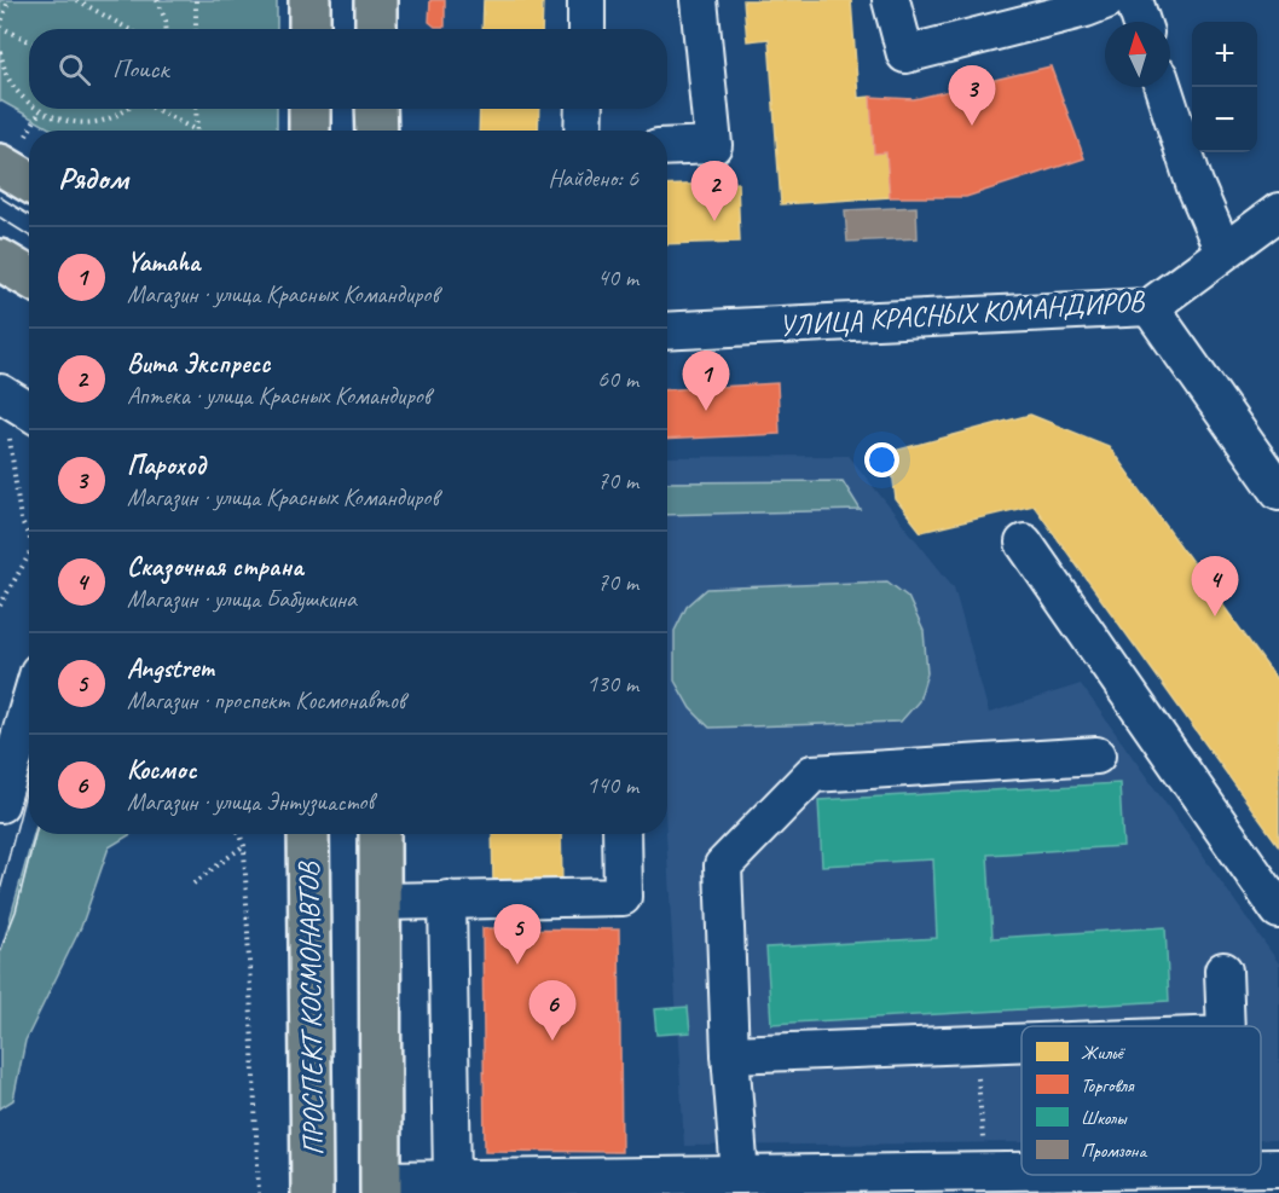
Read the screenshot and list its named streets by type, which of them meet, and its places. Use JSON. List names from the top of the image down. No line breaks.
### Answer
{"streets":{"main road":["ПРОСПЕКТ КОСМОНАВТОВ"],"street":["УЛИЦА КРАСНЫХ КОМАНДИРОВ"]},"legend":["Жильё","Торговля","Школы","Промзона"],"north":"top","page":{"map_buttons":["+","−"],"search":"Поиск","pins":["3","2","1","4","5","6"],"heading":["Рядом","Найдено: 6"],"list":[{"mark":"1","name":"Yamaha","note":"Магазин · улица Красных Командиров","value":"40 m"},{"mark":"2","name":"Вита Экспресс","note":"Аптека · улица Красных Командиров","value":"60 m"},{"mark":"3","name":"Пароход","note":"Магазин · улица Красных Командиров","value":"70 m"},{"mark":"4","name":"Сказочная страна","note":"Магазин · улица Бабушкина","value":"70 m"},{"mark":"5","name":"Angstrem","note":"Магазин · проспект Космонавтов","value":"130 m"},{"mark":"6","name":"Космос","note":"Магазин · улица Энтузиастов","value":"140 m"}]}}
